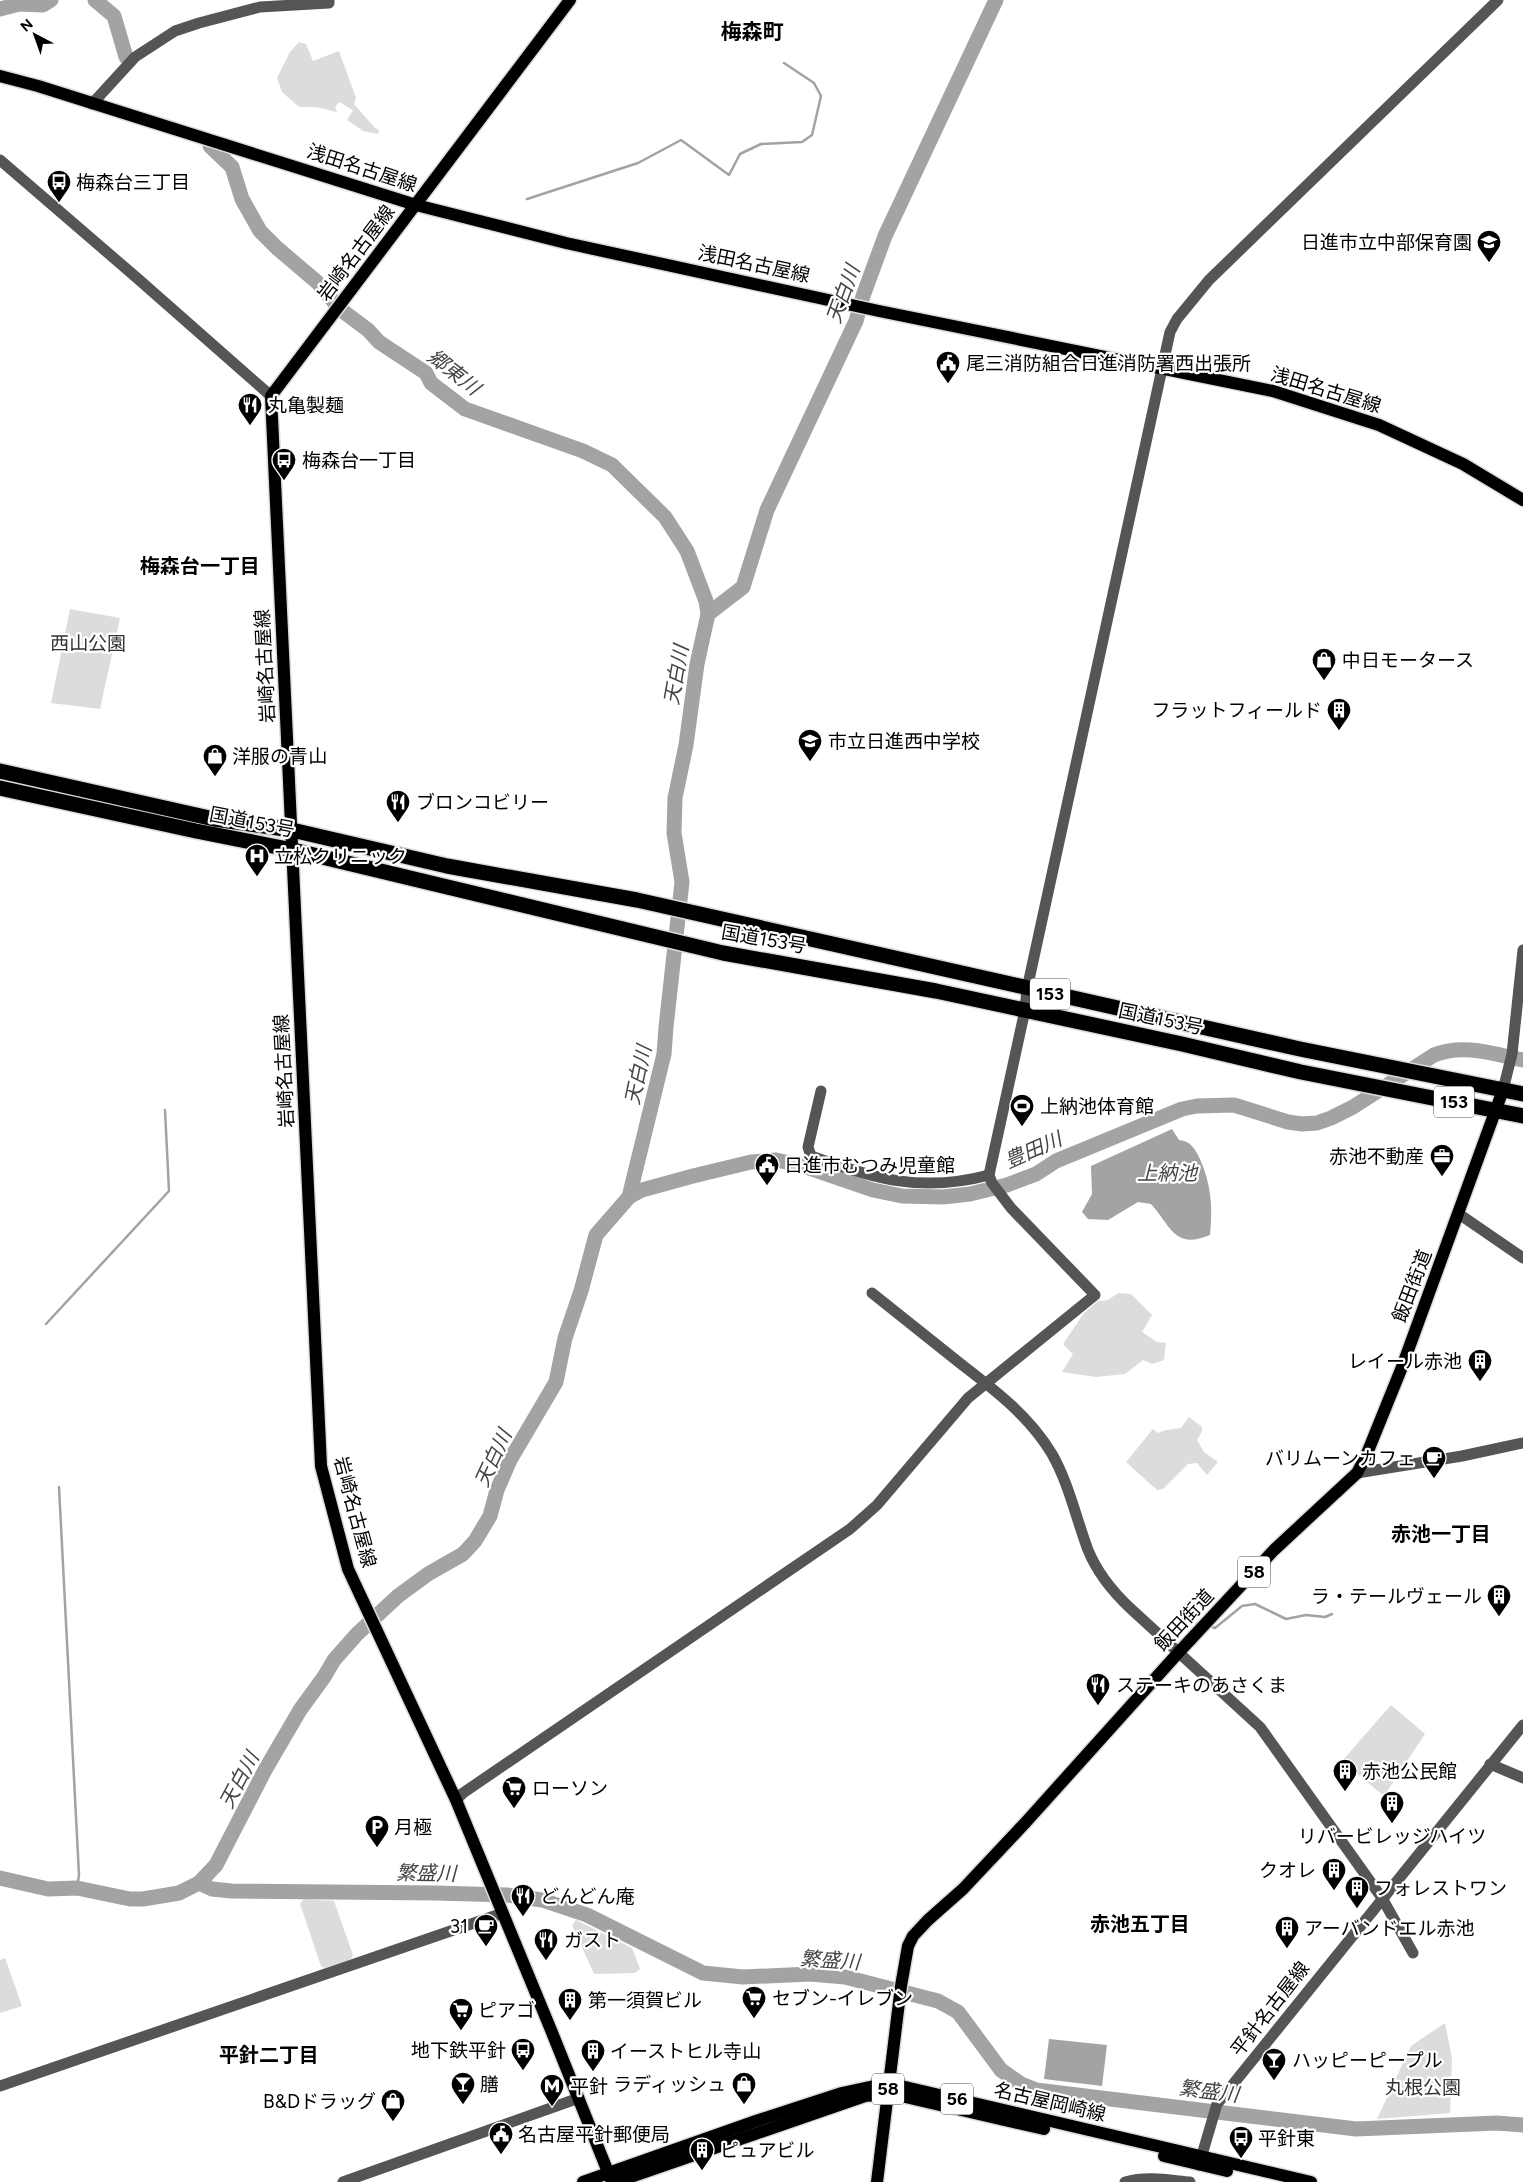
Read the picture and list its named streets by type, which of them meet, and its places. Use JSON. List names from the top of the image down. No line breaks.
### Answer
{"streets":{"highway":["国道153号","153"],"main road":["浅田名古屋線","岩崎名古屋線","飯田街道","58","56","名古屋岡崎線"],"street":["平針名古屋線"]},"crossings":[["浅田名古屋線","岩崎名古屋線"],["岩崎名古屋線","国道153号"],["岩崎名古屋線","名古屋岡崎線"],["国道153号","飯田街道"],["飯田街道","名古屋岡崎線"],["平針名古屋線","名古屋岡崎線"]],"districts":["梅森町","梅森台一丁目","赤池一丁目","赤池五丁目","平針二丁目"],"water":["天白川","郷東川","豊田川","上納池","繁盛川"],"parks":["西山公園","丸根公園"],"places":{"bus stop":["梅森台三丁目","梅森台一丁目","地下鉄平針","平針東"],"school or university":["日進市立中部保育園","市立日進西中学校"],"public building":["尾三消防組合日進消防署西出張所","日進市むつみ児童館","名古屋平針郵便局"],"restaurant":["丸亀製麺","ブロンコビリー","ステーキのあさくま","どんどん庵","ガスト"],"shop":["中日モータース","洋服の青山","ラディッシュ","B&Dドラッグ"],"building":["フラットフィールド","レイール赤池","ラ・テールヴェール","赤池公民館","リバービレッジハイツ","クオレ","フォレストワン","アーバンドエル赤池","第一須賀ビル","イーストヒル寺山","ピュアビル"],"hospital":["立松クリニック"],"sports":["上納池体育館"],"office":["赤池不動産"],"cafe":["バリムーンカフェ","31"],"supermarket":["ローソン","セブン-イレブン","ピアゴ"],"parking":["月極"],"bar":["ハッピーピープル","膳"],"metro station":["平針"]},"north":"top left"}
